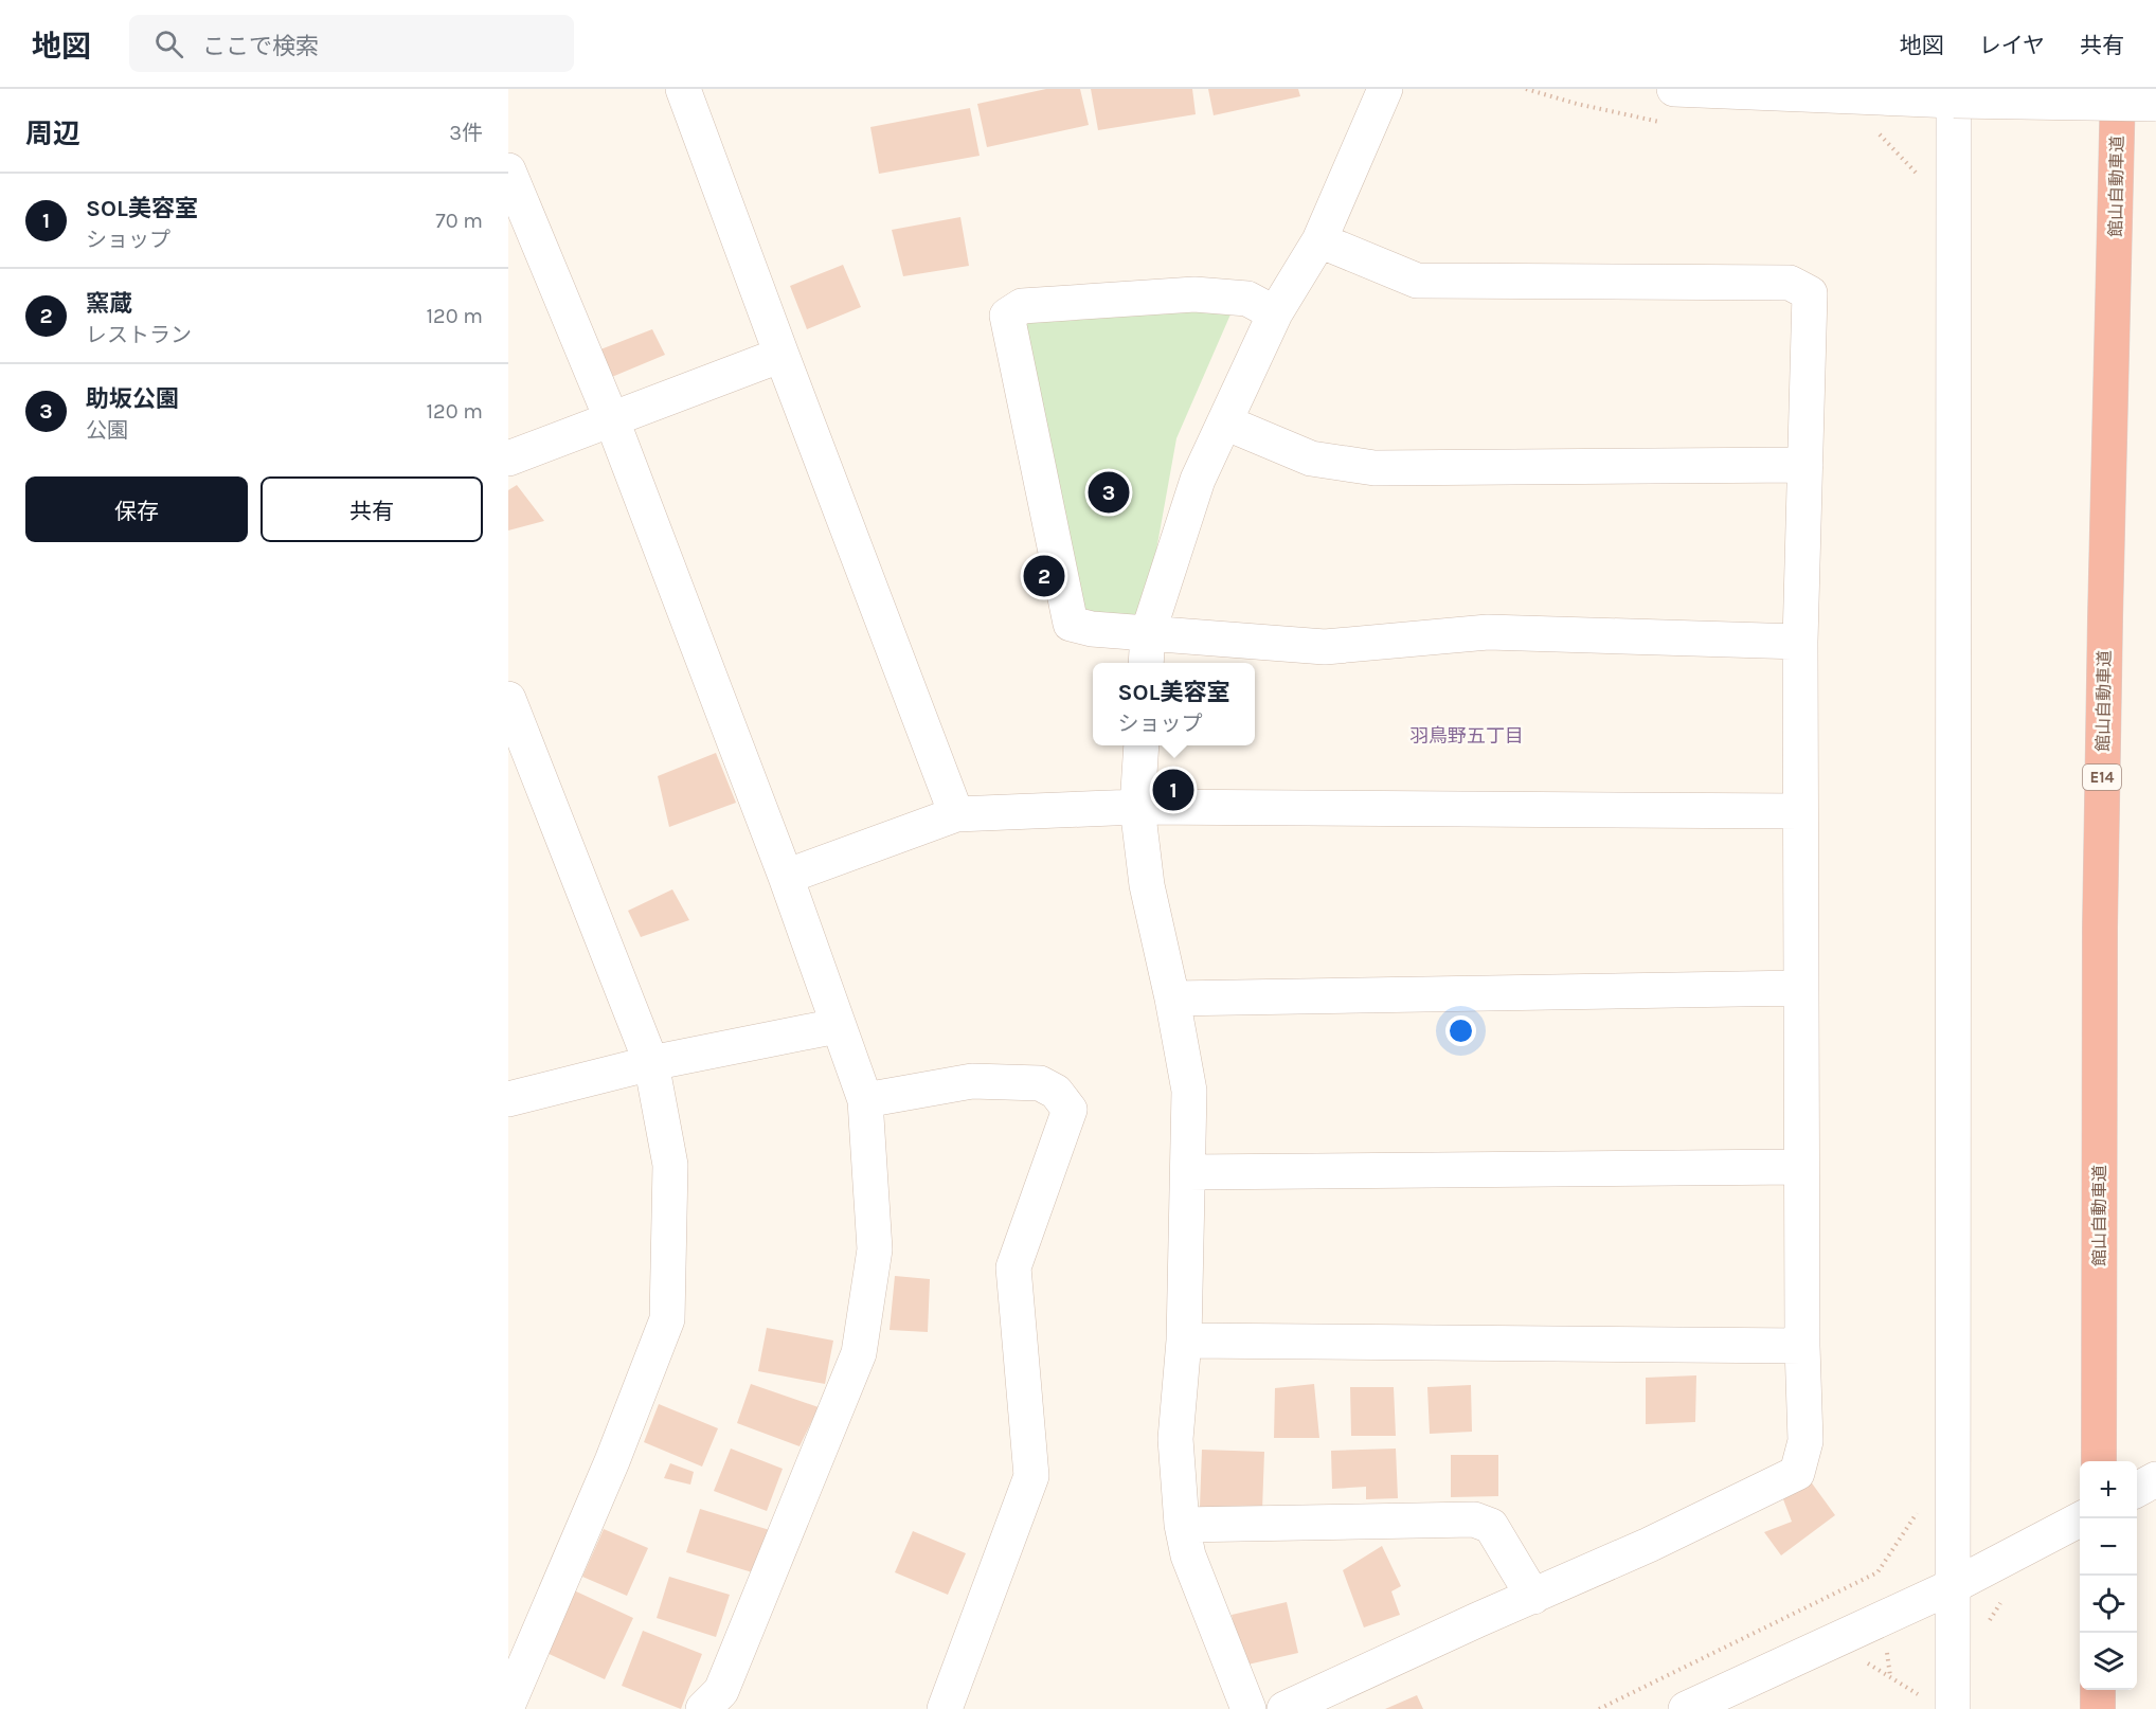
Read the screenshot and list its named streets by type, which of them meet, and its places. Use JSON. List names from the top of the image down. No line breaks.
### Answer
{"streets":{"highway":["館山自動車道","E14"]},"districts":["羽鳥野五丁目"],"page":{"header":"地図","search":"ここで検索","nav":["地図","レイヤ","共有"],"heading":["周辺","3件"],"list":[{"mark":"1","name":"SOL美容室","note":"ショップ","value":"70 m"},{"mark":"2","name":"窯蔵","note":"レストラン","value":"120 m"},{"mark":"3","name":"助坂公園","note":"公園","value":"120 m"}],"buttons":["保存","共有"],"pins":["3","2","1"],"popup":["SOL美容室","ショップ"],"map_buttons":["+","−"]}}
